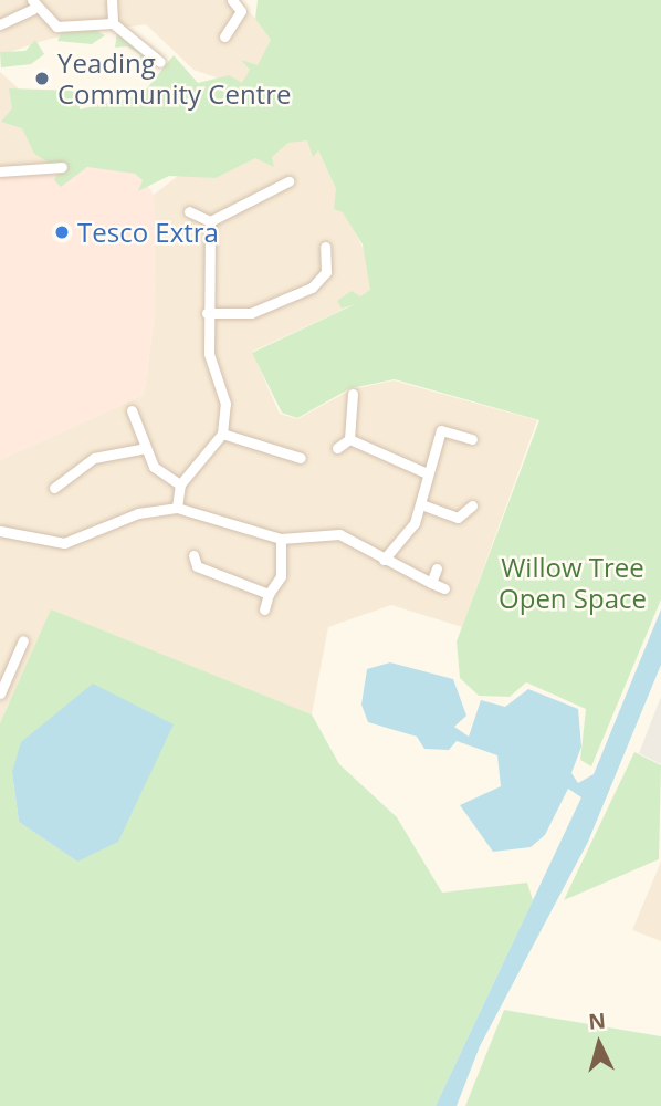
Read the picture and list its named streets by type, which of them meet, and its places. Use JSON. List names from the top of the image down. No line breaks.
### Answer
{"parks":["Willow Tree Open Space"],"places":["Yeading Community Centre","Tesco Extra"],"north":"top"}
